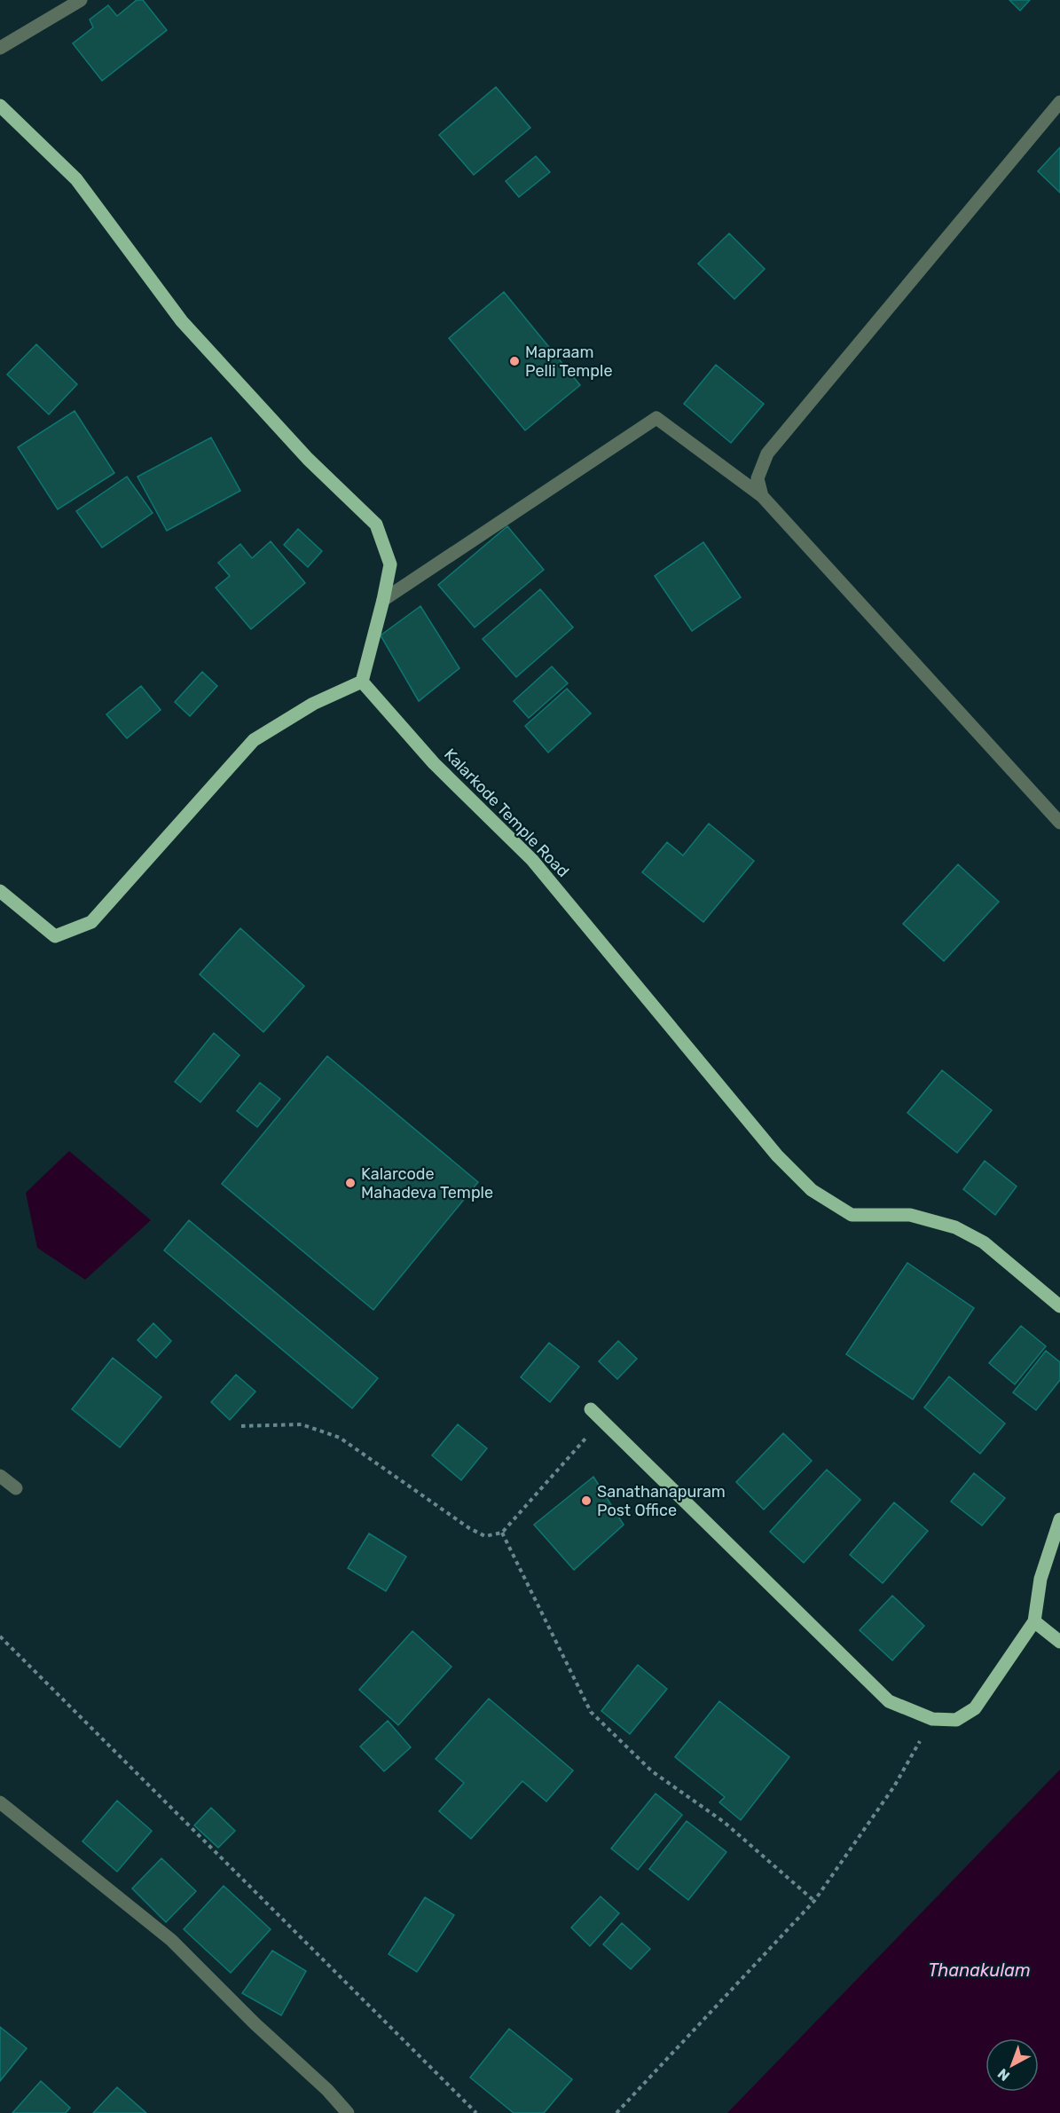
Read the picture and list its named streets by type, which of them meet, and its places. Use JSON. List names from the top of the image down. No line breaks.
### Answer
{"streets":{"main road":["Kalarkode Temple Road"]},"water":["Thanakulam"],"places":["Mapraam Pelli Temple","Kalarcode Mahadeva Temple","Sanathanapuram Post Office"],"north":"bottom left"}
